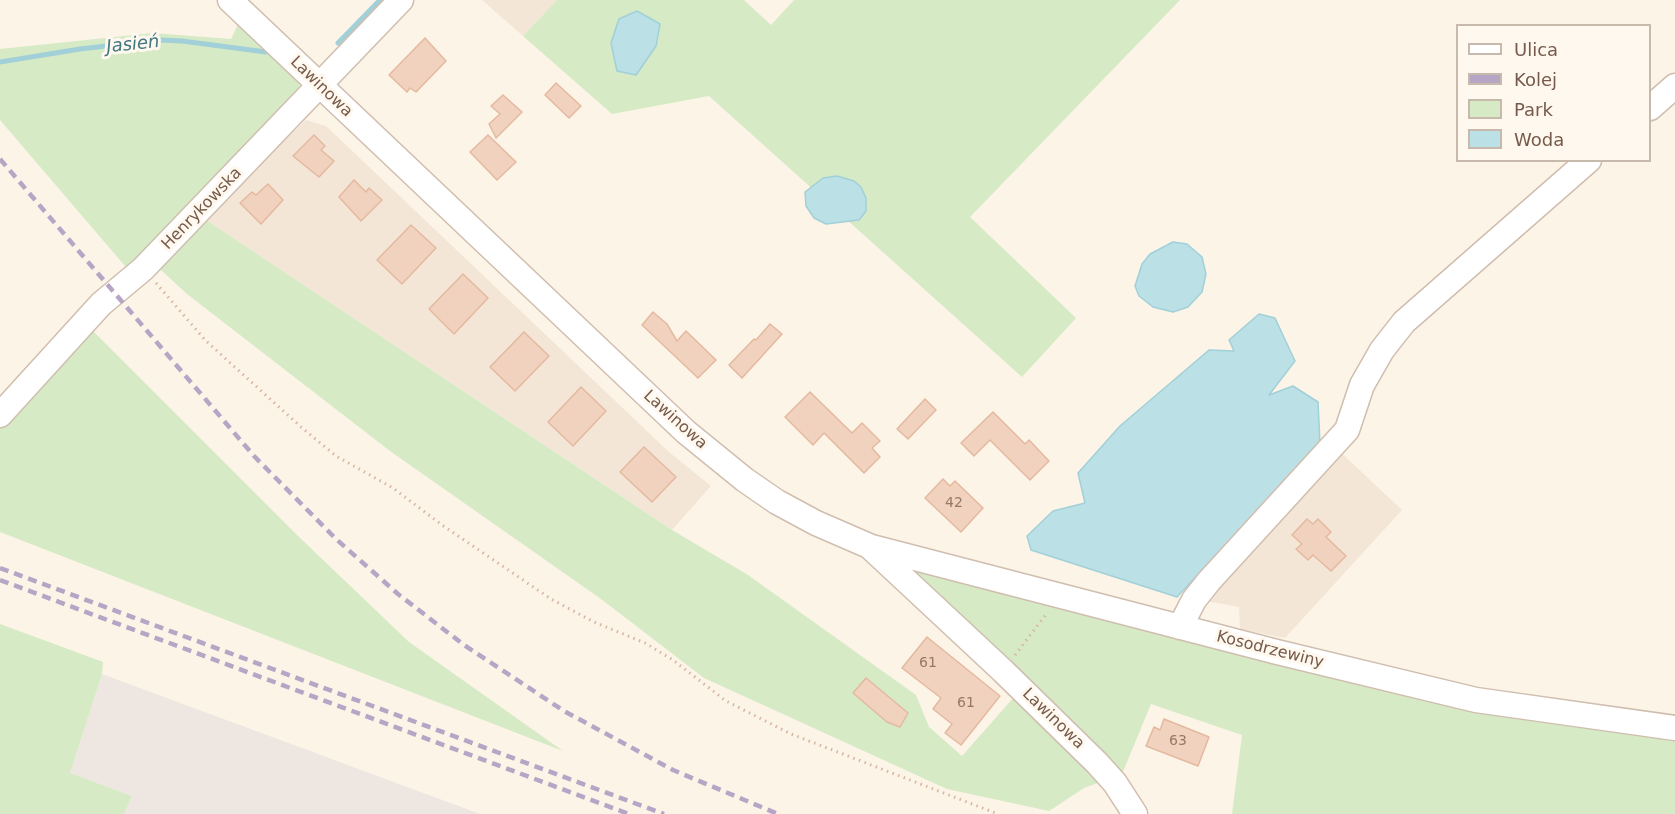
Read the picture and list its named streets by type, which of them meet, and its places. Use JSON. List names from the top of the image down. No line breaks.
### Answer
{"streets":{"street":["Lawinowa","Henrykowska","Kosodrzewiny"]},"crossings":[["Lawinowa","Henrykowska"],["Lawinowa","Kosodrzewiny"]],"water":["Jasień"],"house_numbers":["42","61","61","63"],"legend":["Ulica","Kolej","Park","Woda"]}
